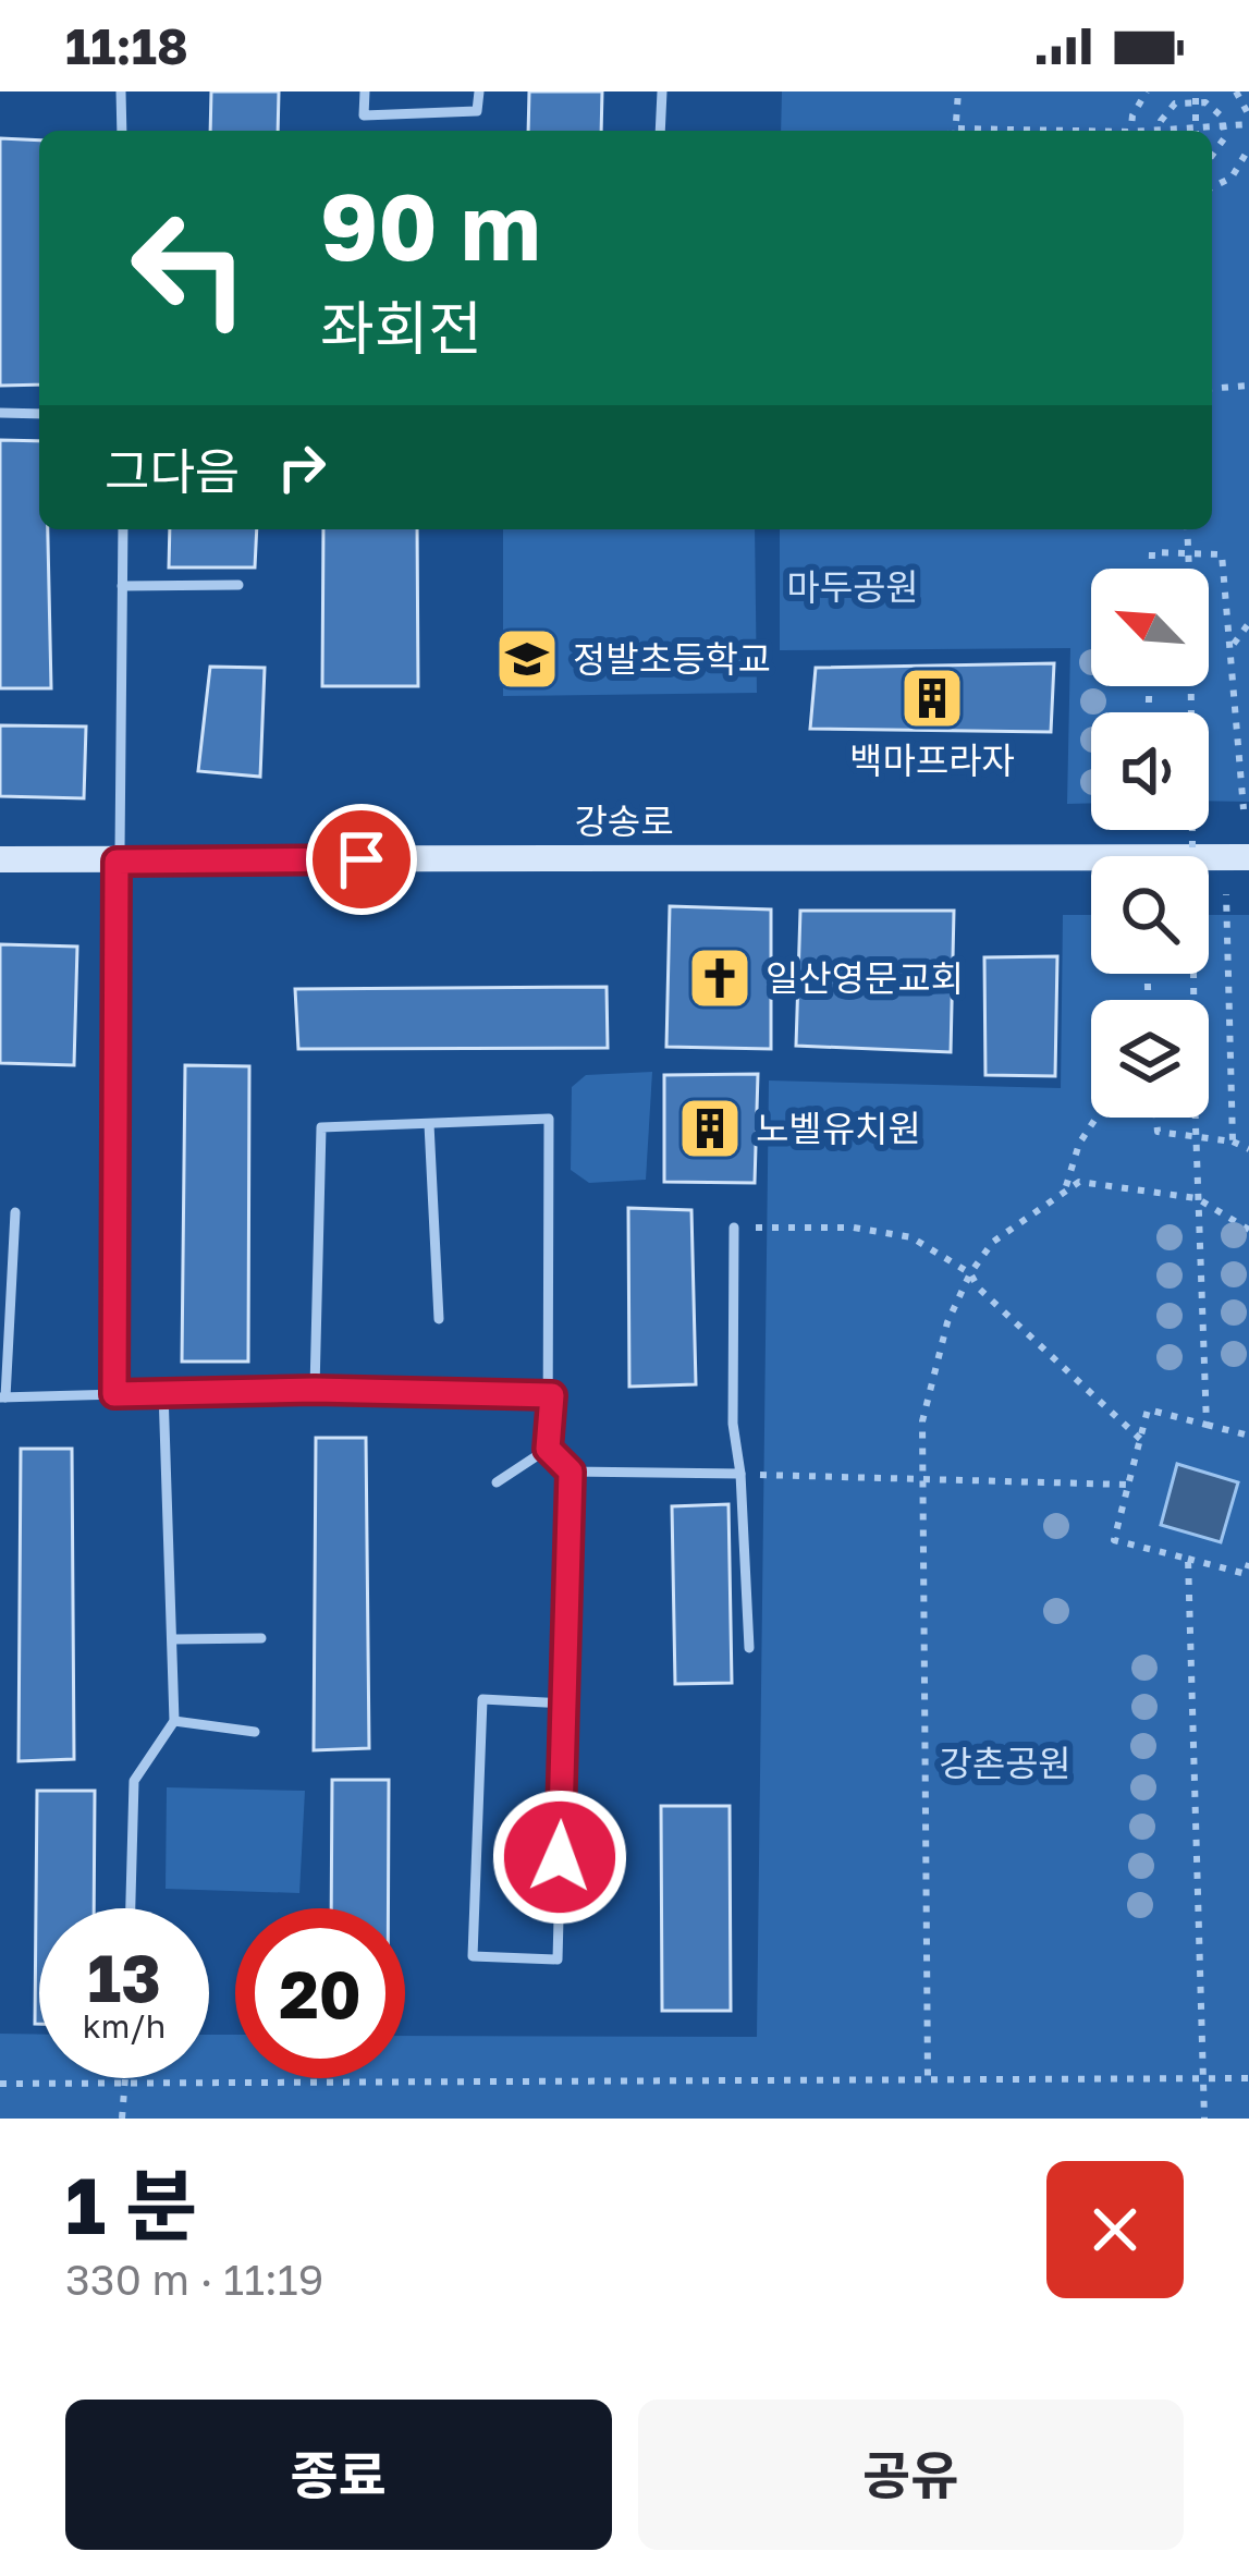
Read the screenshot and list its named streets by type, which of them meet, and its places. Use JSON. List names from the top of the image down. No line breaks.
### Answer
{"streets":{"main road":["강송로"]},"parks":["마두공원","강촌공원"],"places":{"school or university":["정발초등학교"],"building":["백마프라자","노벨유치원"],"church":["일산영문교회"]},"north":"top left","page":{"status":"11:18","turn":["90 m","좌회전"],"then":"그다음","speed":"13 km/h","limit":"20","heading":["1 분","330 m · 11:19"],"buttons":["종료","공유"]}}
